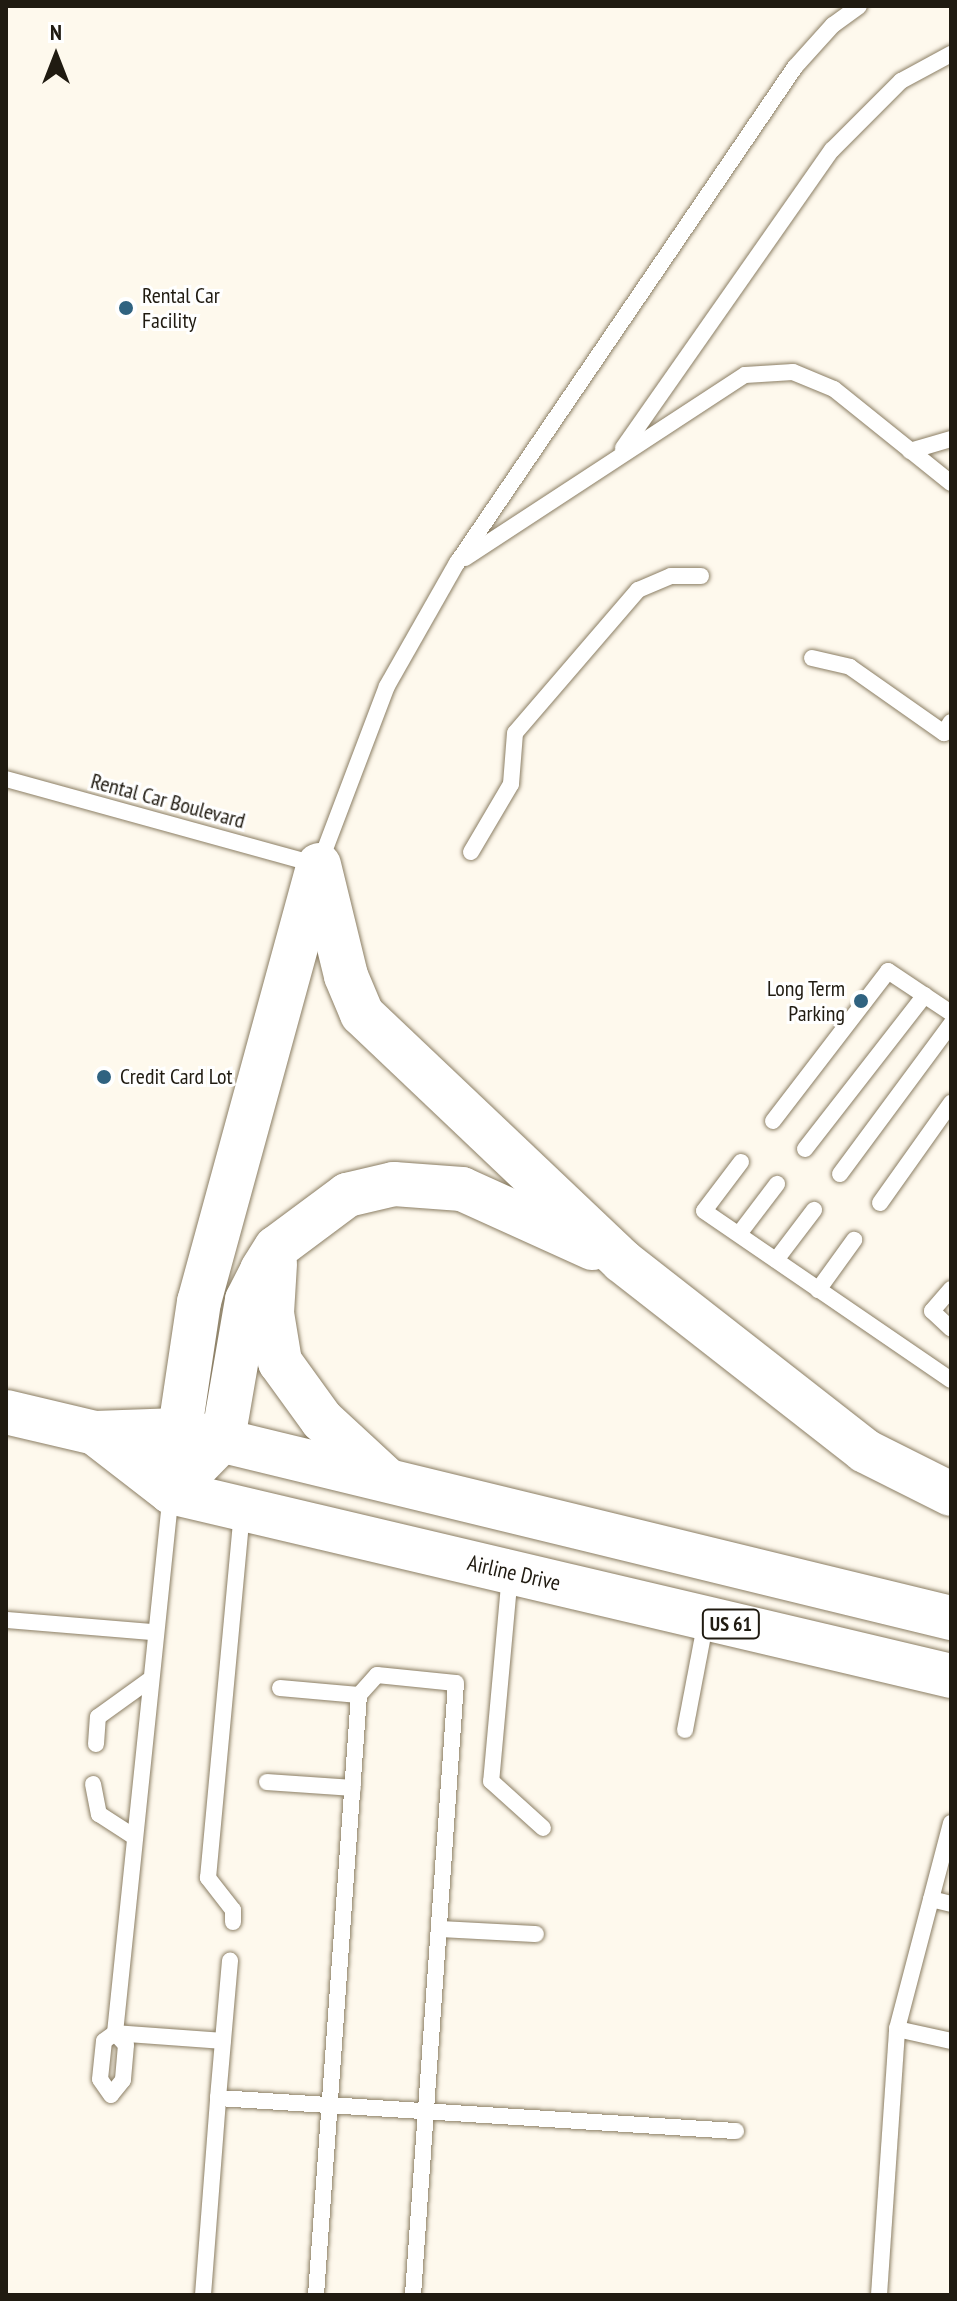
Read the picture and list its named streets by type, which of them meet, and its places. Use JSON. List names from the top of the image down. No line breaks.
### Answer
{"streets":{"main road":["Airline Drive","US 61"],"lane":["Rental Car Boulevard"]},"places":["Rental Car Facility","Long Term Parking","Credit Card Lot"],"north":"top"}
